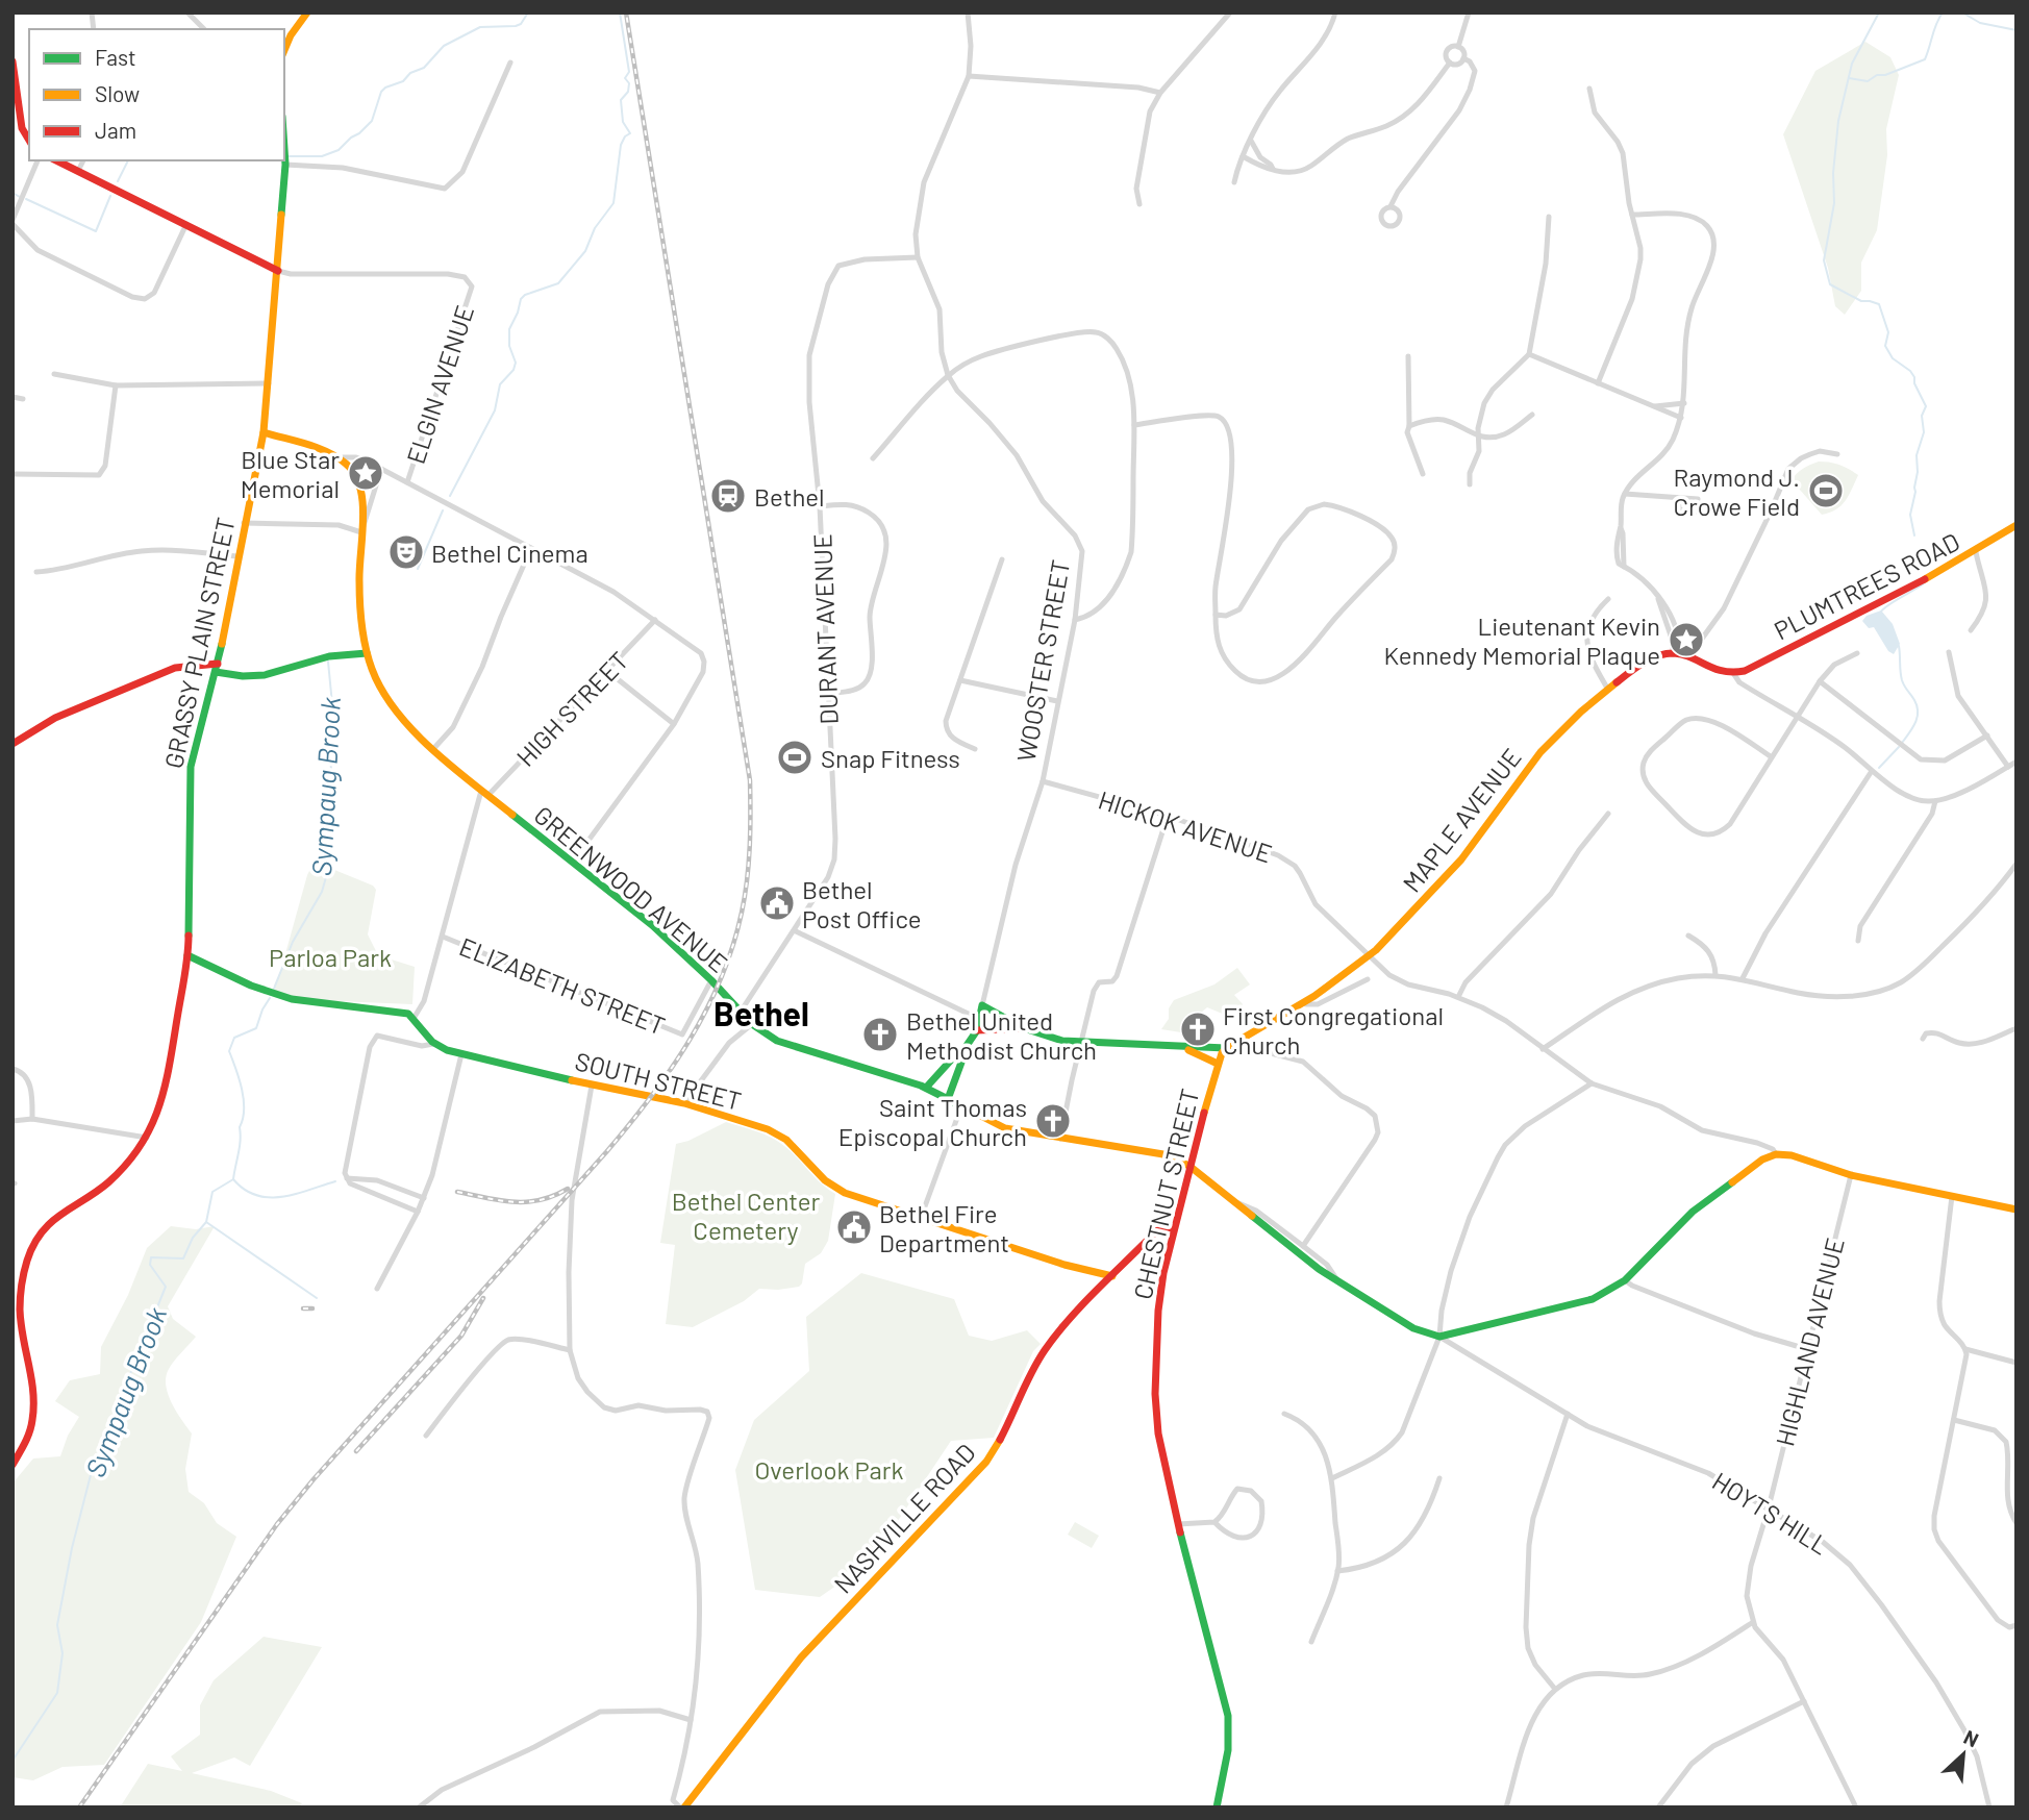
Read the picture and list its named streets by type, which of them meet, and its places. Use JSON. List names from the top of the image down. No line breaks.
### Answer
{"streets":{"main road":["PLUMTREES ROAD","GRASSY PLAIN STREET","WOOSTER STREET","MAPLE AVENUE","GREENWOOD AVENUE","SOUTH STREET","CHESTNUT STREET","NASHVILLE ROAD"],"street":["ELGIN AVENUE","DURANT AVENUE","HIGH STREET","HICKOK AVENUE","ELIZABETH STREET","HIGHLAND AVENUE","HOYTS HILL"]},"crossings":[["ELGIN AVENUE","GRASSY PLAIN STREET"],["DURANT AVENUE","WOOSTER STREET"],["WOOSTER STREET","HICKOK AVENUE"],["HIGH STREET","GREENWOOD AVENUE"],["MAPLE AVENUE","HICKOK AVENUE"],["MAPLE AVENUE","CHESTNUT STREET"],["GREENWOOD AVENUE","ELIZABETH STREET"],["GREENWOOD AVENUE","CHESTNUT STREET"],["GREENWOOD AVENUE","HOYTS HILL"],["SOUTH STREET","NASHVILLE ROAD"],["CHESTNUT STREET","NASHVILLE ROAD"],["HIGHLAND AVENUE","HOYTS HILL"]],"districts":["Bethel"],"water":["Sympaug Brook"],"parks":["Parloa Park","Bethel Center Cemetery","Overlook Park"],"places":{"place":["Blue Star Memorial","Lieutenant Kevin Kennedy Memorial Plaque"],"sports":["Raymond J. Crowe Field","Snap Fitness"],"station":["Bethel"],"theatre":["Bethel Cinema"],"public building":["Bethel Post Office","Bethel Fire Department"],"church":["First Congregational Church","Bethel United Methodist Church","Saint Thomas Episcopal Church"]},"legend":["Fast","Slow","Jam"],"north":"top right"}
